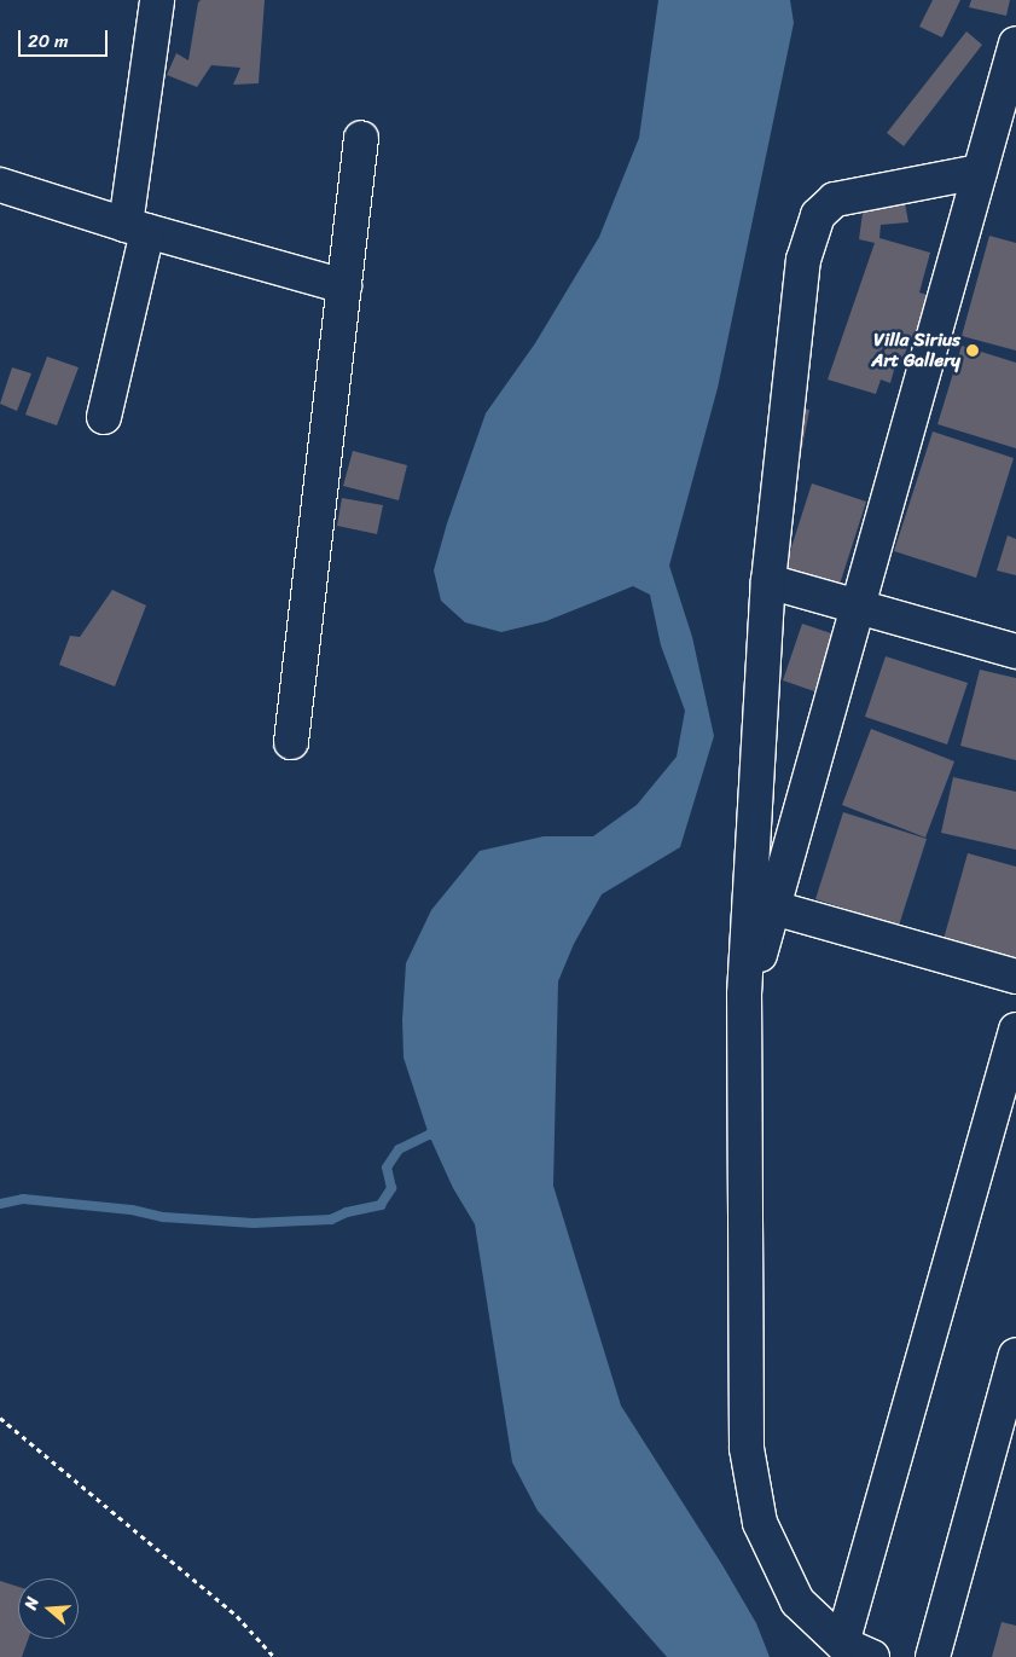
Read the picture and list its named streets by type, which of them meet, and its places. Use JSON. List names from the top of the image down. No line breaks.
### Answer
{"places":["Villa Sirius Art Gallery"],"scale_bar":"20 m","north":"left"}
